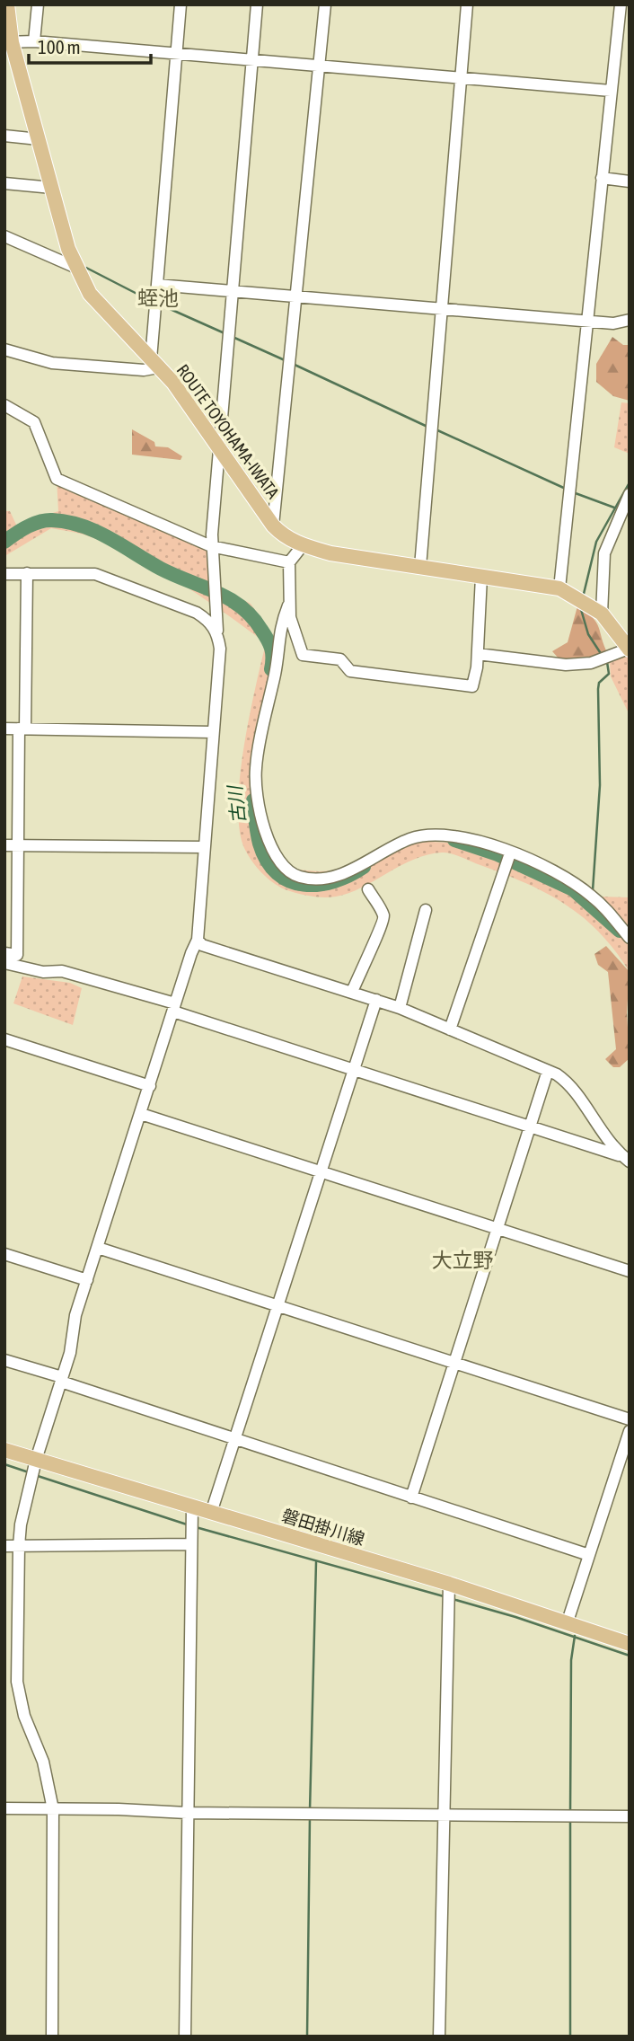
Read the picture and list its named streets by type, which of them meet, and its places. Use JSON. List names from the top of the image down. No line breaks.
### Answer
{"streets":{"main road":["ROUTE TOYOHAMA-IWATA","磐田掛川線"]},"districts":["蛭池","大立野"],"water":["古川"],"scale_bar":"100 m"}
